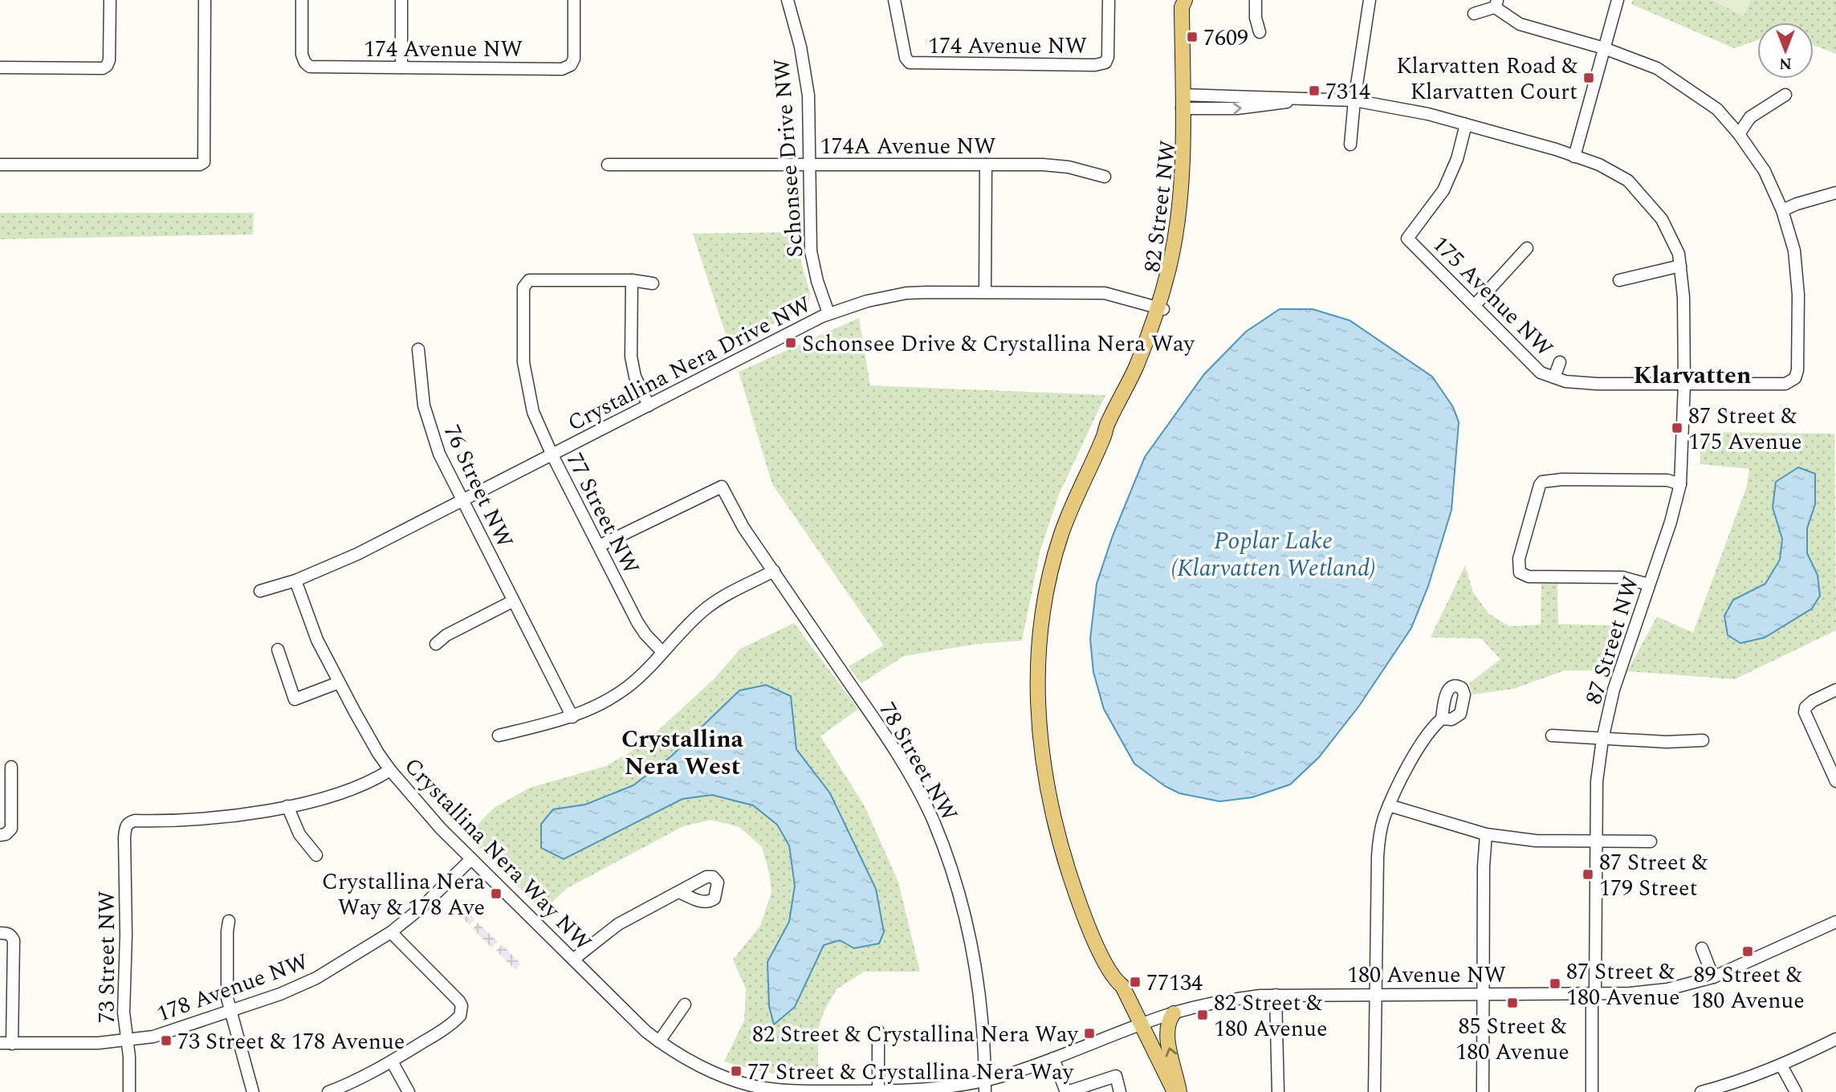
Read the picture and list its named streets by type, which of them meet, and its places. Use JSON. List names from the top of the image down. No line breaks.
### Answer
{"streets":{"main road":["82 Street NW"],"street":["174 Avenue NW","174A Avenue NW","Schonsee Drive NW","175 Avenue NW","Crystallina Nera Drive NW","76 Street NW","77 Street NW","87 Street NW","78 Street NW","Crystallina Nera Way NW","73 Street NW","180 Avenue NW","178 Avenue NW"]},"crossings":[["174A Avenue NW","Schonsee Drive NW"],["Schonsee Drive NW","Crystallina Nera Drive NW"],["82 Street NW","Crystallina Nera Drive NW"],["82 Street NW","87 Street NW"],["82 Street NW","Crystallina Nera Way NW"],["82 Street NW","180 Avenue NW"],["175 Avenue NW","87 Street NW"],["Crystallina Nera Drive NW","76 Street NW"],["Crystallina Nera Drive NW","77 Street NW"],["Crystallina Nera Drive NW","Crystallina Nera Way NW"],["77 Street NW","78 Street NW"],["87 Street NW","180 Avenue NW"],["78 Street NW","Crystallina Nera Way NW"],["Crystallina Nera Way NW","180 Avenue NW"],["Crystallina Nera Way NW","178 Avenue NW"],["73 Street NW","178 Avenue NW"]],"districts":["Klarvatten","Crystallina Nera West"],"water":["Poplar Lake (Klarvatten Wetland)"],"places":{"transit":["7609","Klarvatten Road & Klarvatten Court","7314","Schonsee Drive & Crystallina Nera Way","87 Street & 175 Avenue","87 Street & 179 Street","Crystallina Nera Way & 178 Ave","89 Street & 180 Avenue","77134","87 Street & 180 Avenue","85 Street & 180 Avenue","82 Street & 180 Avenue","82 Street & Crystallina Nera Way","73 Street & 178 Avenue","77 Street & Crystallina Nera Way"]},"north":"bottom"}
